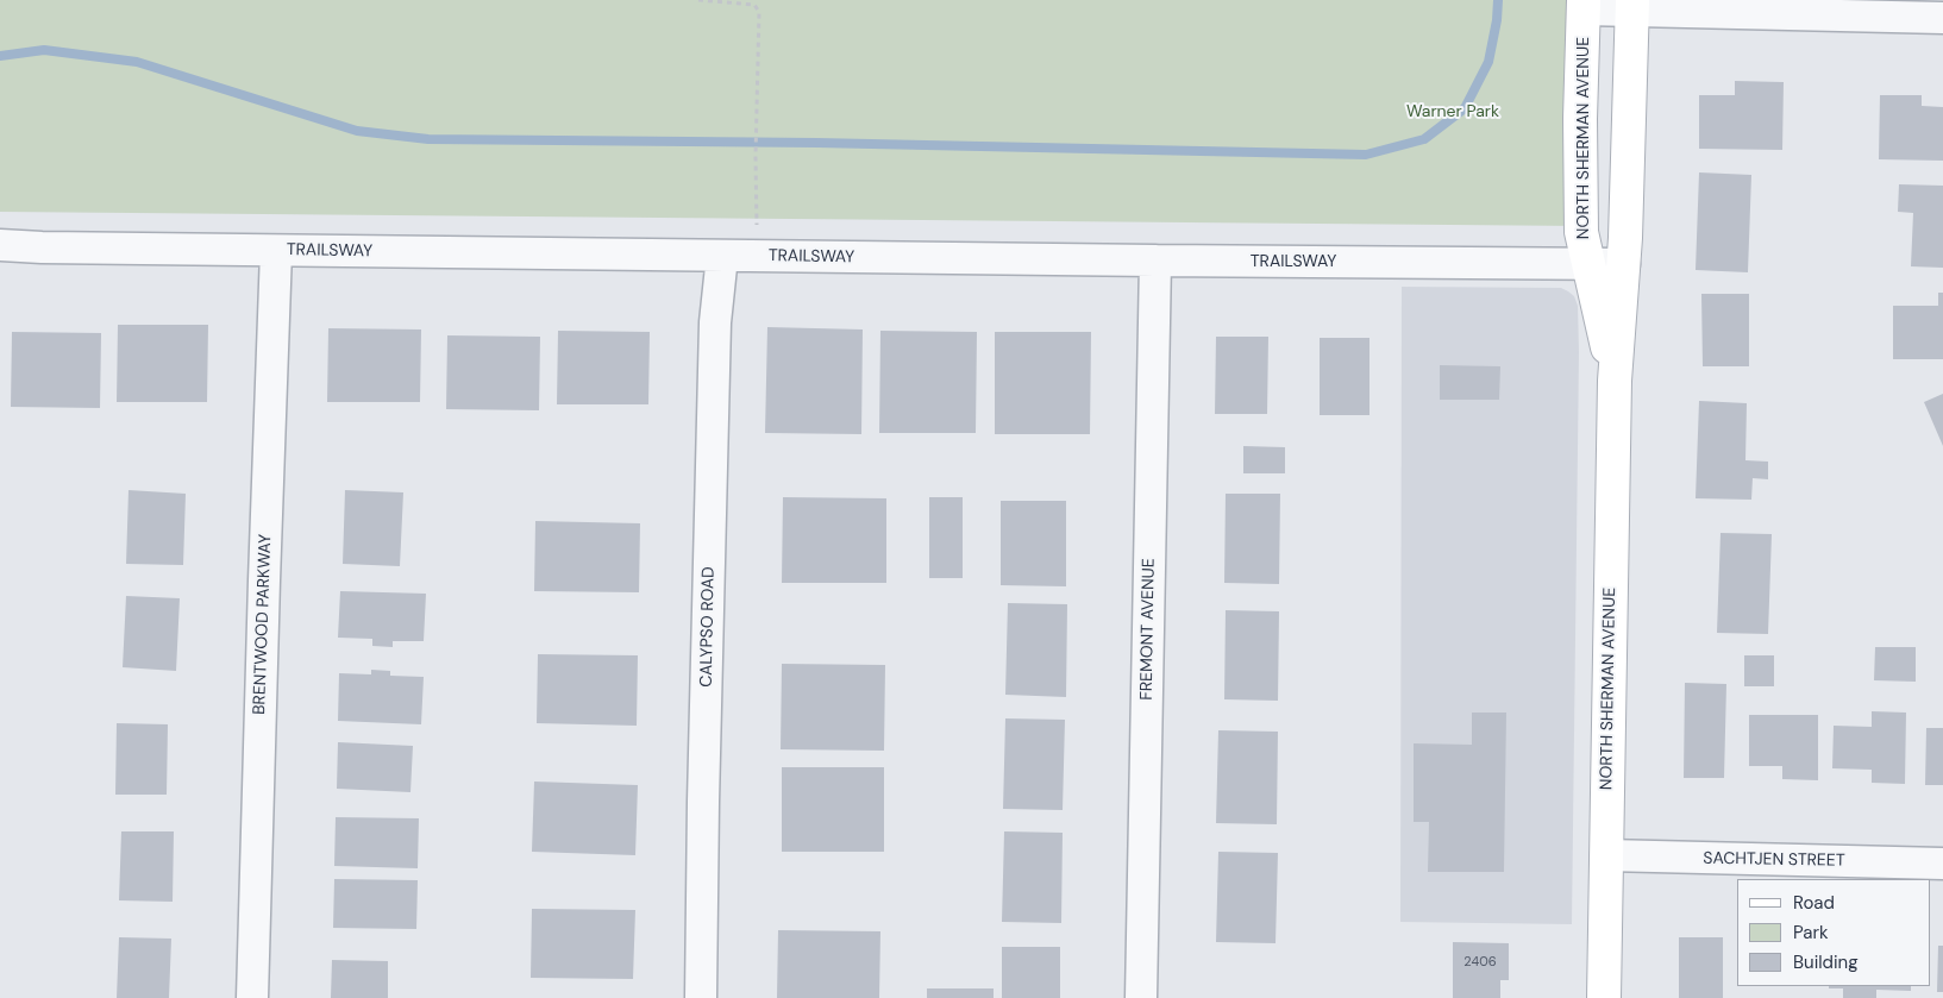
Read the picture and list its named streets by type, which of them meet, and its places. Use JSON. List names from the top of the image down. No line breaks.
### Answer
{"streets":{"street":["NORTH SHERMAN AVENUE","TRAILSWAY","BRENTWOOD PARKWAY","CALYPSO ROAD","FREMONT AVENUE","SACHTJEN STREET"]},"crossings":[["NORTH SHERMAN AVENUE","TRAILSWAY"],["NORTH SHERMAN AVENUE","SACHTJEN STREET"],["TRAILSWAY","BRENTWOOD PARKWAY"],["TRAILSWAY","CALYPSO ROAD"],["TRAILSWAY","FREMONT AVENUE"]],"parks":["Warner Park"],"house_numbers":["2406"],"legend":["Road","Park","Building"]}
